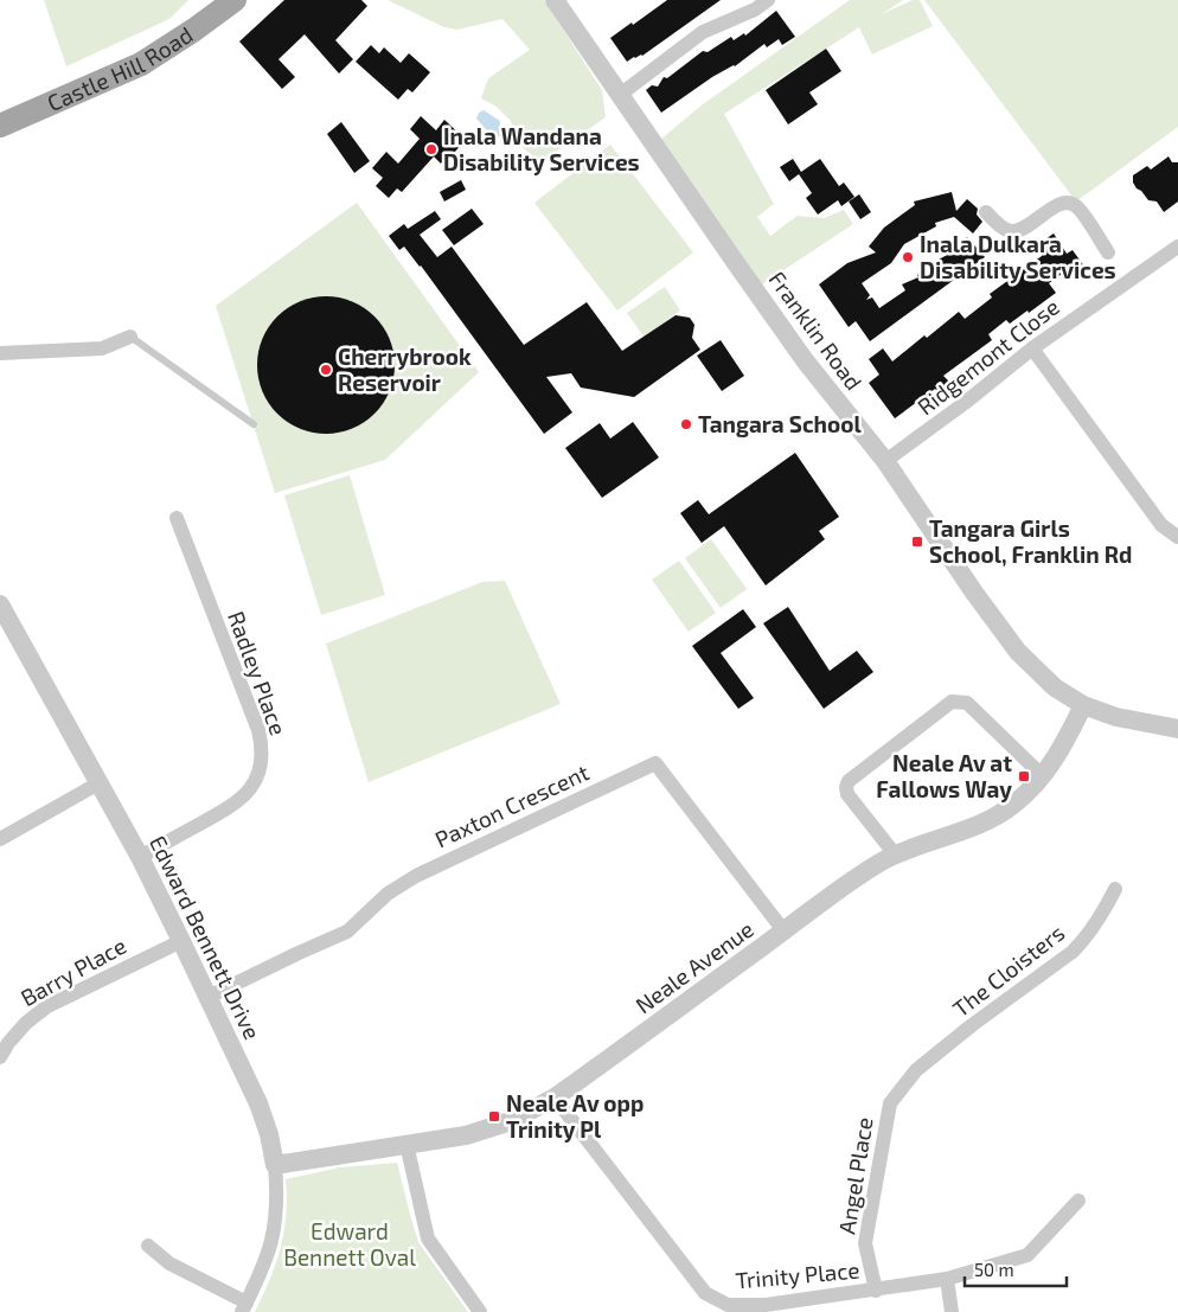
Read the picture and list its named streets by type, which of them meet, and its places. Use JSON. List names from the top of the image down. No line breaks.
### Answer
{"streets":{"main road":["Castle Hill Road"],"street":["Franklin Road","Ridgemont Close","Radley Place","Paxton Crescent","Edward Bennett Drive","Neale Avenue","The Cloisters","Barry Place","Angel Place","Trinity Place"]},"crossings":[["Franklin Road","Ridgemont Close"],["Franklin Road","Neale Avenue"],["Radley Place","Edward Bennett Drive"],["Paxton Crescent","Edward Bennett Drive"],["Paxton Crescent","Neale Avenue"],["Edward Bennett Drive","Neale Avenue"],["Edward Bennett Drive","Barry Place"],["Neale Avenue","Trinity Place"],["The Cloisters","Angel Place"],["Angel Place","Trinity Place"]],"parks":["Edward Bennett Oval"],"places":{"other":["Inala Wandana Disability Services","Inala Dulkara Disability Services","Cherrybrook Reservoir","Tangara School"],"transit":["Tangara Girls School, Franklin Rd","Neale Av at Fallows Way","Neale Av opp Trinity Pl"]},"scale_bar":"50 m"}
